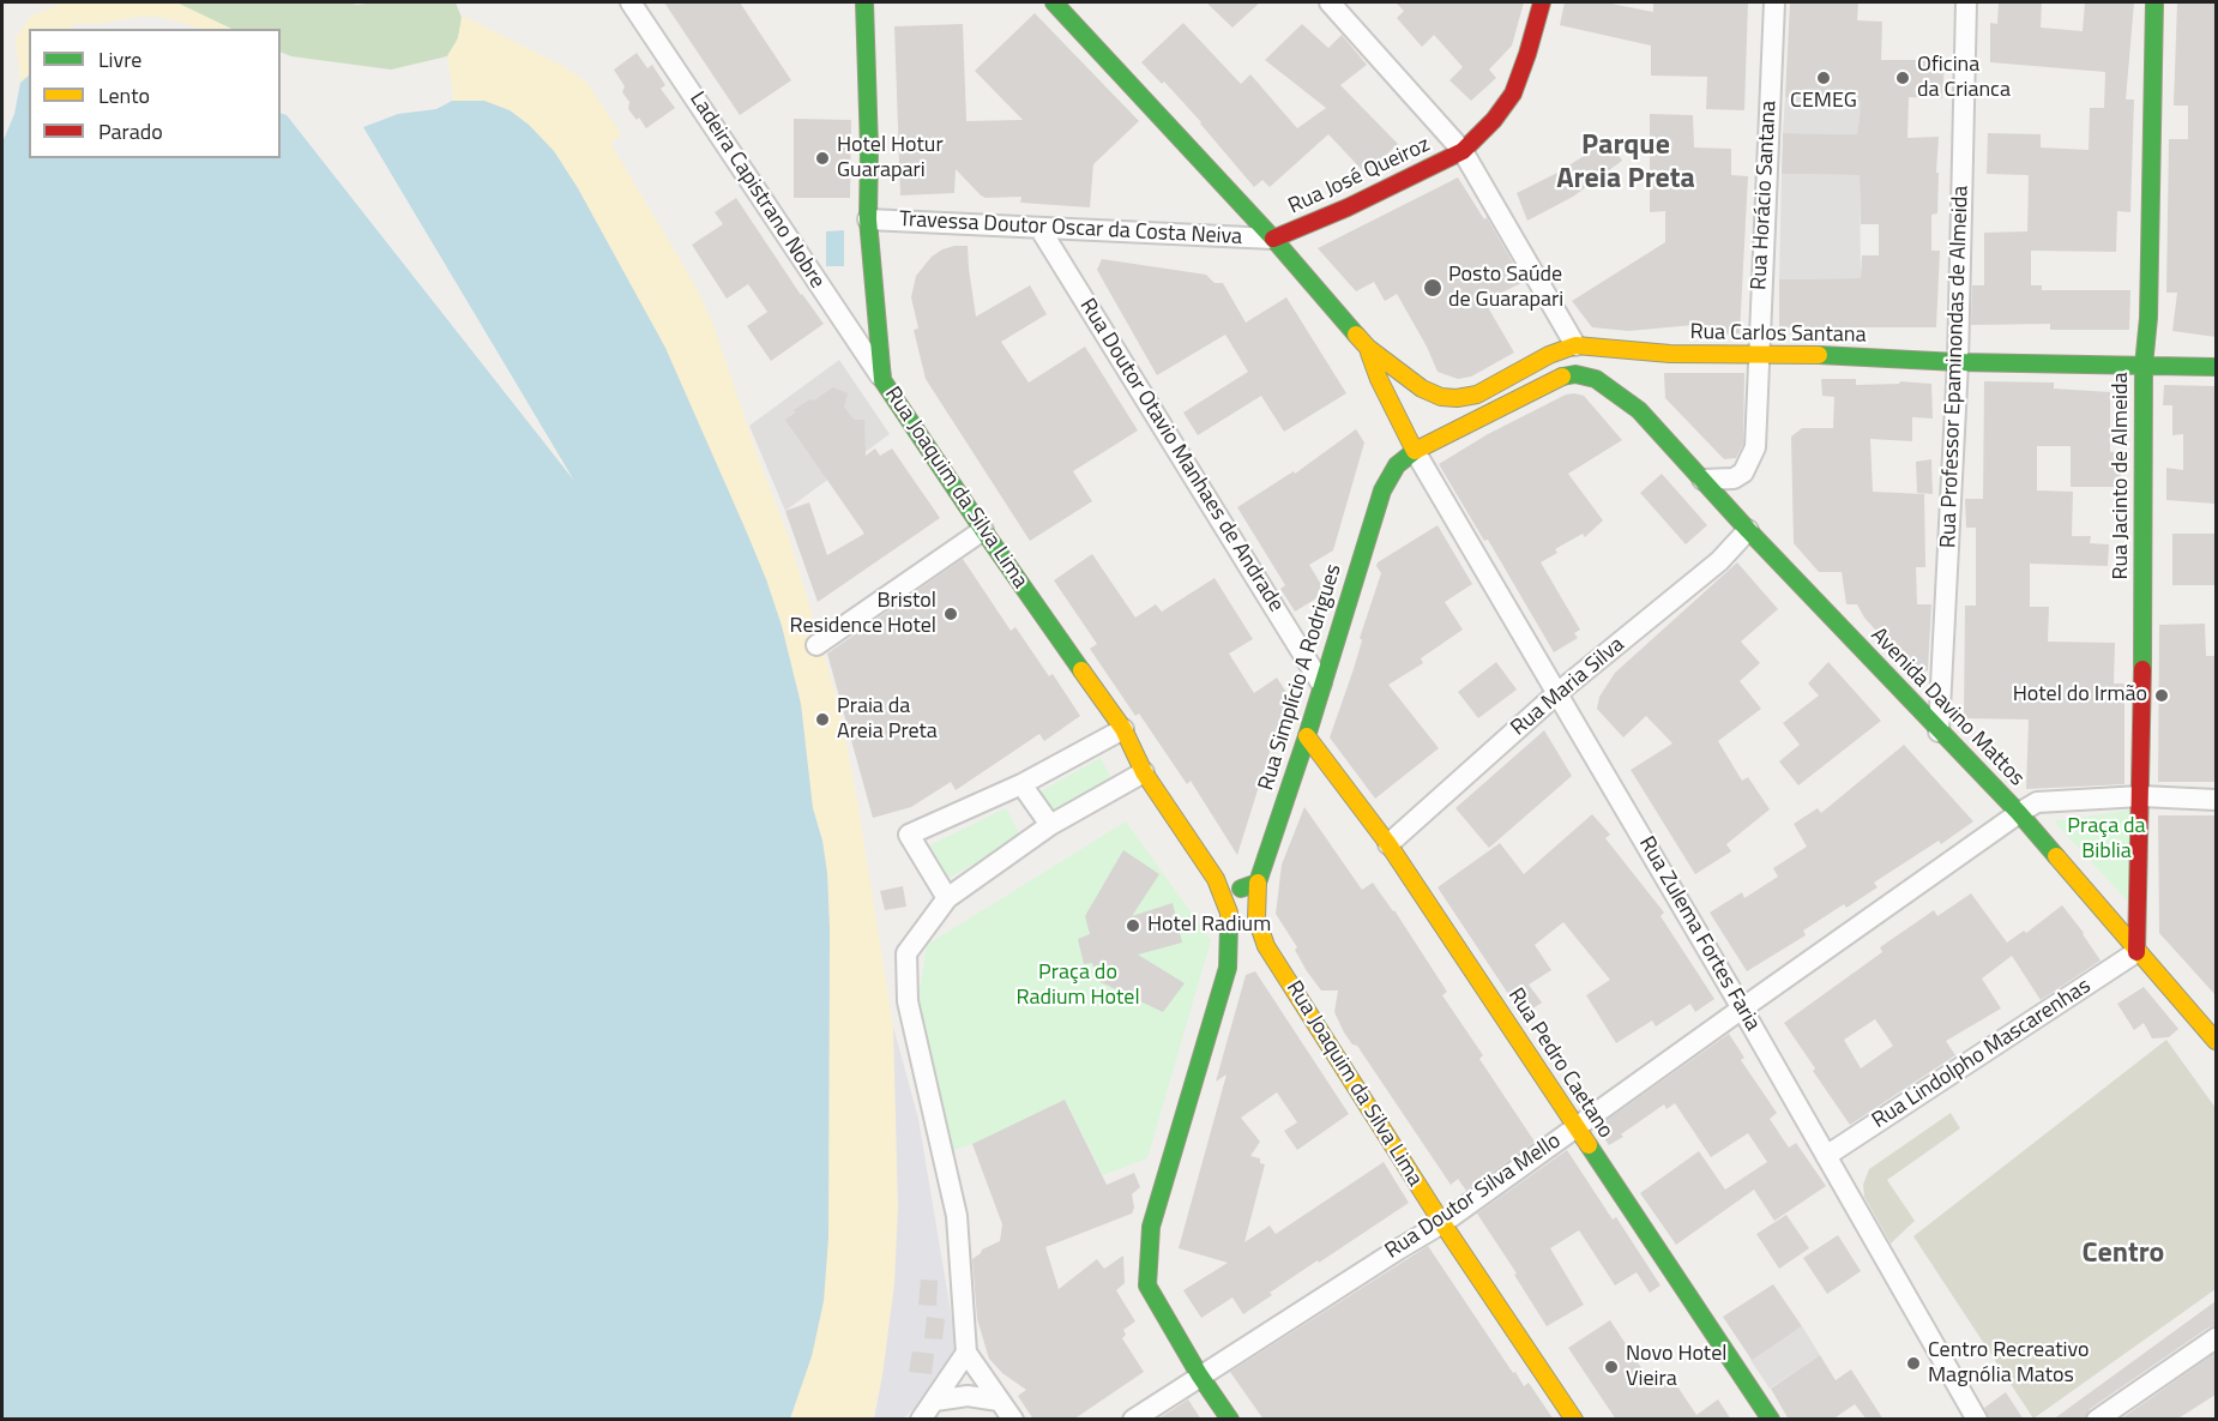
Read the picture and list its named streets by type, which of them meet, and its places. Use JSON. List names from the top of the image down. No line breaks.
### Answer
{"streets":{"street":["Rua José Queiroz","Ladeira Capistrano Nobre","Rua Horácio Santana","Travessa Doutor Oscar da Costa Neiva","Rua Carlos Santana","Rua Professor Epaminondas de Almeida","Rua Doutor Otavio Manhaes de Andrade","Rua Jacinto de Almeida","Rua Joaquim da Silva Lima","Rua Simplício A Rodrigues","Rua Maria Silva","Avenida Davino Mattos","Rua Zulema Fortes Faria","Rua Lindolpho Mascarenhas","Rua Pedro Caetano","Rua Doutor Silva Mello"]},"crossings":[["Rua José Queiroz","Travessa Doutor Oscar da Costa Neiva"],["Rua José Queiroz","Rua Carlos Santana"],["Ladeira Capistrano Nobre","Rua Joaquim da Silva Lima"],["Rua Horácio Santana","Rua Carlos Santana"],["Rua Horácio Santana","Avenida Davino Mattos"],["Travessa Doutor Oscar da Costa Neiva","Rua Carlos Santana"],["Travessa Doutor Oscar da Costa Neiva","Rua Doutor Otavio Manhaes de Andrade"],["Travessa Doutor Oscar da Costa Neiva","Rua Joaquim da Silva Lima"],["Rua Carlos Santana","Rua Professor Epaminondas de Almeida"],["Rua Carlos Santana","Rua Jacinto de Almeida"],["Rua Carlos Santana","Rua Simplício A Rodrigues"],["Rua Carlos Santana","Rua Zulema Fortes Faria"],["Rua Professor Epaminondas de Almeida","Avenida Davino Mattos"],["Rua Doutor Otavio Manhaes de Andrade","Rua Simplício A Rodrigues"],["Rua Jacinto de Almeida","Avenida Davino Mattos"],["Rua Jacinto de Almeida","Rua Lindolpho Mascarenhas"],["Rua Jacinto de Almeida","Rua Doutor Silva Mello"],["Rua Joaquim da Silva Lima","Rua Simplício A Rodrigues"],["Rua Joaquim da Silva Lima","Rua Doutor Silva Mello"],["Rua Simplício A Rodrigues","Rua Zulema Fortes Faria"],["Rua Simplício A Rodrigues","Rua Pedro Caetano"],["Rua Maria Silva","Avenida Davino Mattos"],["Rua Maria Silva","Rua Zulema Fortes Faria"],["Rua Maria Silva","Rua Pedro Caetano"],["Avenida Davino Mattos","Rua Lindolpho Mascarenhas"],["Avenida Davino Mattos","Rua Doutor Silva Mello"],["Rua Zulema Fortes Faria","Rua Lindolpho Mascarenhas"],["Rua Zulema Fortes Faria","Rua Doutor Silva Mello"],["Rua Pedro Caetano","Rua Doutor Silva Mello"]],"districts":["Parque Areia Preta","Centro"],"parks":["Praça da Biblia","Praça do Radium Hotel"],"places":["CEMEG","Oficina da Crianca","Hotel Hotur Guarapari","Posto Saúde de Guarapari","Bristol Residence Hotel","Hotel do Irmão","Praia da Areia Preta","Hotel Radium","Centro Recreativo Magnólia Matos","Novo Hotel Vieira"],"legend":["Livre","Lento","Parado"]}
